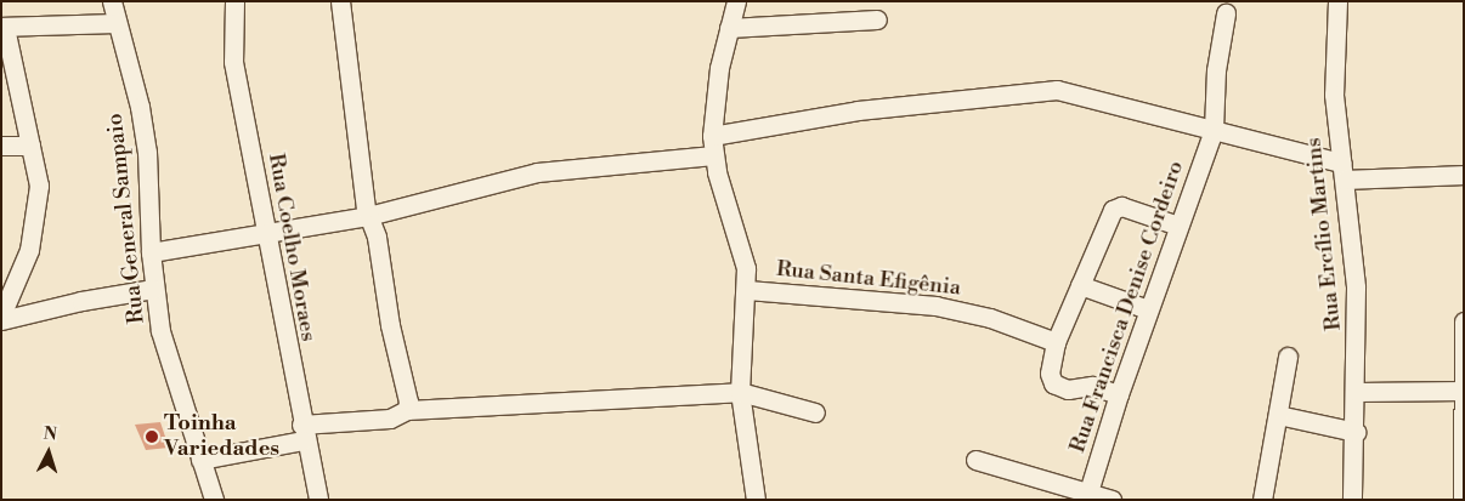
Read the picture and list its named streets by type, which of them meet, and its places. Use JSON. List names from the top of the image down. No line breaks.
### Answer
{"streets":{"street":["Rua General Sampaio","Rua Ercílio Martins","Rua Coelho Moraes","Rua Santa Efigênia","Rua Francisca Denise Cordeiro"]},"places":["Toinha Variedades"],"north":"top"}
